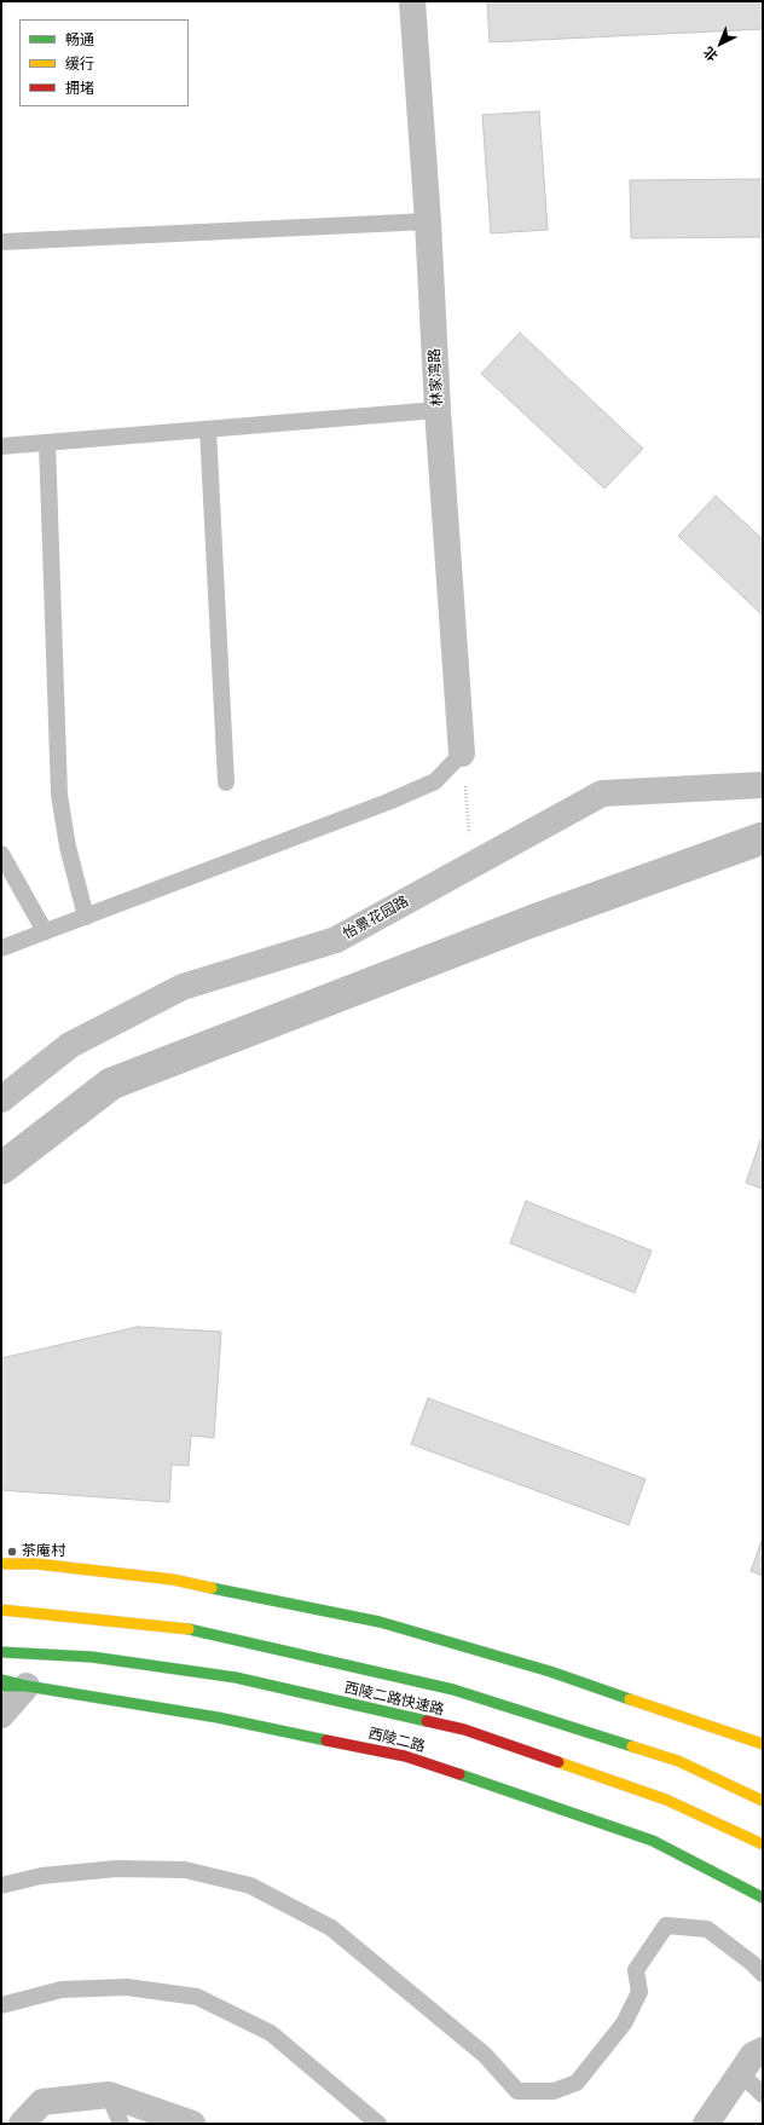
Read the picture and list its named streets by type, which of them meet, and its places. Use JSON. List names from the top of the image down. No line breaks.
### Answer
{"streets":{"main road":["西陵二路快速路","西陵二路"],"street":["林家湾路","怡景花园路"]},"places":["茶庵村"],"legend":["畅通","缓行","拥堵"],"north":"bottom left"}
